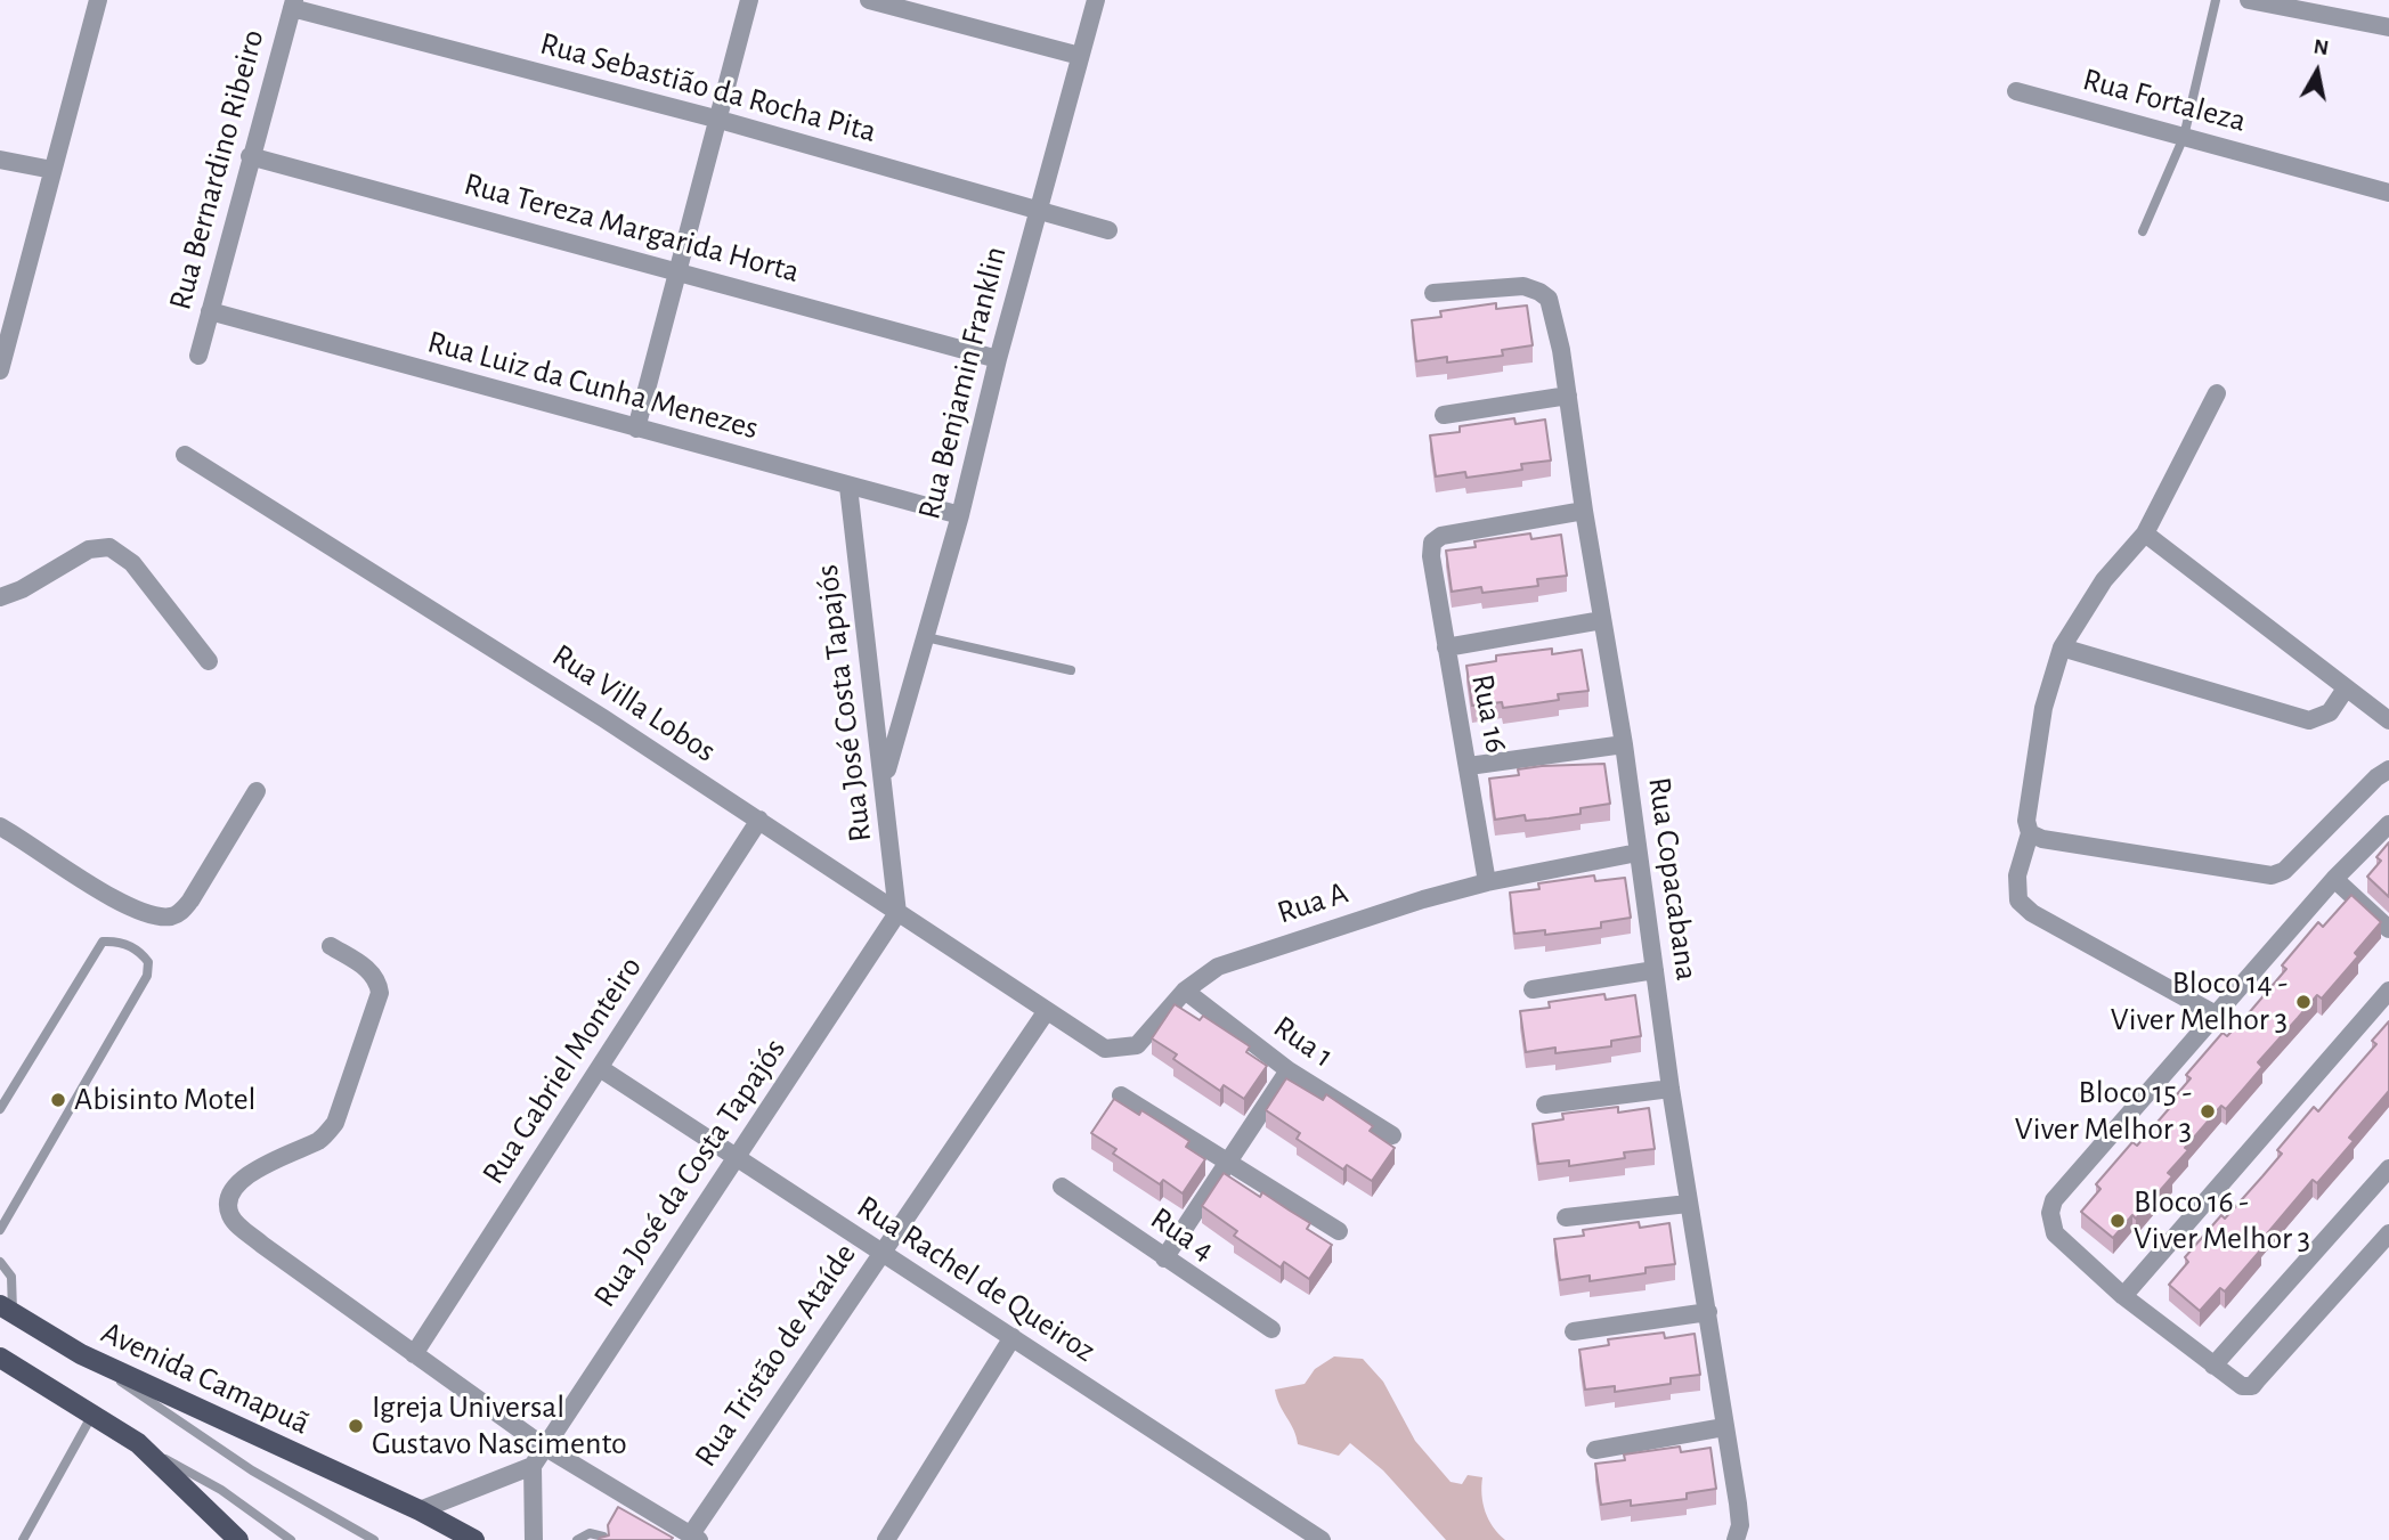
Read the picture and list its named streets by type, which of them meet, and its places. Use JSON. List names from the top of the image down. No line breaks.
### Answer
{"streets":{"main road":["Avenida Camapuã"],"street":["Rua Sebastião da Rocha Pita","Rua Fortaleza","Rua Bernardino Ribeiro","Rua Tereza Margarida Horta","Rua Benjamin Franklin","Rua Luiz da Cunha Menezes","Rua Villa Lobos","Rua José Costa Tapajós","Rua 16","Rua Copacabana","Rua A","Rua 1","Rua Gabriel Monteiro","Rua José da Costa Tapajós","Rua 4","Rua Rachel de Queiroz","Rua Tristão de Ataíde"]},"crossings":[["Rua Sebastião da Rocha Pita","Rua Bernardino Ribeiro"],["Rua Sebastião da Rocha Pita","Rua Benjamin Franklin"],["Rua Bernardino Ribeiro","Rua Tereza Margarida Horta"],["Rua Bernardino Ribeiro","Rua Luiz da Cunha Menezes"],["Rua Tereza Margarida Horta","Rua Benjamin Franklin"],["Rua Benjamin Franklin","Rua Luiz da Cunha Menezes"],["Rua Benjamin Franklin","Rua José Costa Tapajós"],["Rua Luiz da Cunha Menezes","Rua José Costa Tapajós"],["Rua Villa Lobos","Rua José Costa Tapajós"],["Rua Villa Lobos","Rua A"],["Rua Villa Lobos","Rua Gabriel Monteiro"],["Rua Villa Lobos","Rua José da Costa Tapajós"],["Rua Villa Lobos","Rua Tristão de Ataíde"],["Rua José Costa Tapajós","Rua José da Costa Tapajós"],["Rua 16","Rua Copacabana"],["Rua 16","Rua A"],["Rua Copacabana","Rua A"],["Rua A","Rua 1"],["Rua A","Rua Tristão de Ataíde"],["Rua Gabriel Monteiro","Rua Rachel de Queiroz"],["Rua José da Costa Tapajós","Rua Rachel de Queiroz"],["Rua Rachel de Queiroz","Rua Tristão de Ataíde"]],"places":["Bloco 14 - Viver Melhor 3","Abisinto Motel","Bloco 15 - Viver Melhor 3","Bloco 16 - Viver Melhor 3","Igreja Universal Gustavo Nascimento"],"north":"top"}
